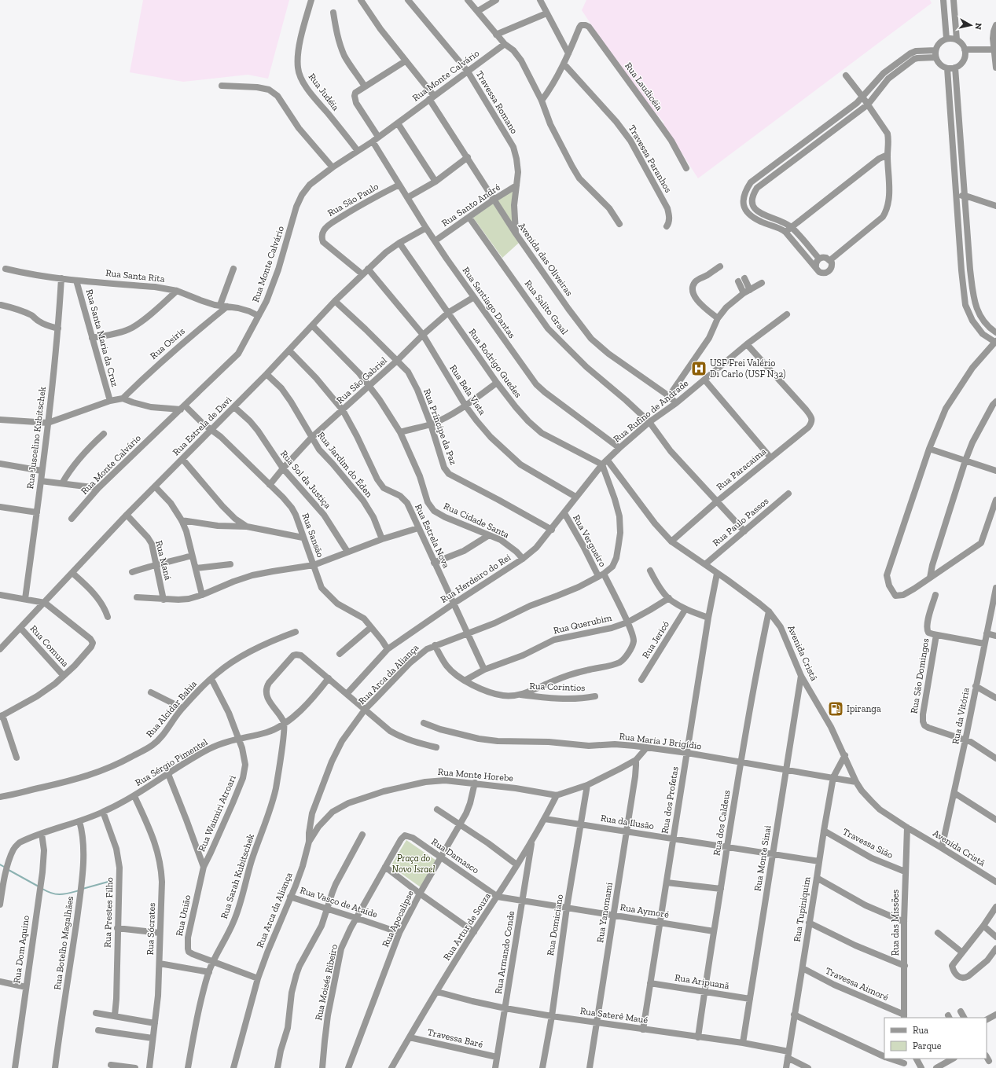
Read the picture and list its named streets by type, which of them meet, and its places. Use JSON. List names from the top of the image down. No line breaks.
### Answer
{"streets":{"street":["Rua Monte Calvário","Rua Laudicéia","Rua Judéia","Travessa Romano","Travessa Paranhos","Rua São Paulo","Rua Santo André","Avenida das Oliveiras","Rua Santa Rita","Rua Santiago Dantas","Rua Salito Graal","Rua Santa Maria da Cruz","Rua Osiris","Rua Rodrigo Guedes","Rua São Gabriel","Rua Bela Vista","Rua Rufino de Andrade","Rua Estrela de Davi","Rua Príncipe da Paz","Rua Juscelino Kubitschek","Rua Jardim do Éden","Rua Paracaima","Rua Sol da Justiça","Rua Cidade Santa","Rua Paulo Passos","Rua Sansão","Rua Estrela Nova","Rua Vergueiro","Rua Maná","Rua Herdeiro do Rei","Rua Querubim","Rua Jericó","Rua Comuna","Avenida Cristã","Rua Arca da Aliança","Rua São Domingos","Rua Coríntios","Rua Alcidar Bahia","Rua da Vitória","Rua Maria J Brigídio","Rua Sérgio Pimentel","Rua Monte Horebe","Rua dos Profetas","Rua Waimiri Atroari","Rua da Ilusão","Rua dos Caldeus","Travessa Sião","Rua Damasco","Rua Monte Sinai","Rua Sarah Kubitschek","Rua Vasco de Ataíde","Rua Tupiniquim","Rua Aymoré","Rua Prestes Filho","Rua Yanomami","Rua União","Rua Apocalipse","Rua das Missões","Rua Domiciano","Rua Artur de Souza","Rua Sócrates","Rua Botelho Magalhães","Rua Dom Aquino","Rua Armando Conde","Rua Aripuanã","Rua Moisés Ribeiro","Travessa Aimoré","Rua Saterê Maué","Travessa Baré"]},"crossings":[["Rua Monte Calvário","Rua Judéia"],["Rua Monte Calvário","Travessa Romano"],["Rua Monte Calvário","Avenida das Oliveiras"],["Rua Monte Calvário","Rua Santa Rita"],["Rua Monte Calvário","Rua Santiago Dantas"],["Rua Monte Calvário","Rua Sansão"],["Travessa Romano","Rua Santo André"],["Travessa Romano","Avenida das Oliveiras"],["Rua São Paulo","Rua Santiago Dantas"],["Rua São Paulo","Rua Estrela de Davi"],["Rua Santo André","Avenida das Oliveiras"],["Rua Santo André","Rua Santiago Dantas"],["Rua Santo André","Rua Salito Graal"],["Avenida das Oliveiras","Rua Rufino de Andrade"],["Rua Santa Rita","Rua Santa Maria da Cruz"],["Rua Santa Rita","Rua Osiris"],["Rua Santa Rita","Rua Juscelino Kubitschek"],["Rua Santiago Dantas","Rua São Gabriel"],["Rua Santiago Dantas","Rua Rufino de Andrade"],["Rua Santiago Dantas","Rua Estrela de Davi"],["Rua Salito Graal","Rua Rufino de Andrade"],["Rua Salito Graal","Rua Paracaima"],["Rua Salito Graal","Rua Paulo Passos"],["Rua Rodrigo Guedes","Rua São Gabriel"],["Rua Rodrigo Guedes","Rua Rufino de Andrade"],["Rua Rodrigo Guedes","Rua Estrela de Davi"],["Rua Rodrigo Guedes","Rua Herdeiro do Rei"],["Rua Rodrigo Guedes","Avenida Cristã"],["Rua Rodrigo Guedes","Rua Arca da Aliança"],["Rua São Gabriel","Rua Bela Vista"],["Rua São Gabriel","Rua Príncipe da Paz"],["Rua São Gabriel","Rua Jardim do Éden"],["Rua São Gabriel","Rua Sol da Justiça"],["Rua São Gabriel","Rua Cidade Santa"],["Rua São Gabriel","Rua Sansão"],["Rua São Gabriel","Rua Estrela Nova"],["Rua Bela Vista","Rua Estrela de Davi"],["Rua Bela Vista","Rua Herdeiro do Rei"],["Rua Rufino de Andrade","Rua Paracaima"],["Rua Rufino de Andrade","Rua Herdeiro do Rei"],["Rua Rufino de Andrade","Avenida Cristã"],["Rua Rufino de Andrade","Rua Arca da Aliança"],["Rua Estrela de Davi","Rua Príncipe da Paz"],["Rua Estrela de Davi","Rua Jardim do Éden"],["Rua Estrela de Davi","Rua Sol da Justiça"],["Rua Estrela de Davi","Rua Cidade Santa"],["Rua Estrela de Davi","Rua Sansão"],["Rua Estrela de Davi","Rua Estrela Nova"],["Rua Estrela de Davi","Rua Maná"],["Rua Estrela de Davi","Rua Comuna"],["Rua Príncipe da Paz","Rua Herdeiro do Rei"],["Rua Paracaima","Avenida Cristã"],["Rua Cidade Santa","Rua Herdeiro do Rei"],["Rua Paulo Passos","Avenida Cristã"],["Rua Sansão","Rua Herdeiro do Rei"],["Rua Estrela Nova","Rua Herdeiro do Rei"],["Rua Estrela Nova","Rua Querubim"],["Rua Estrela Nova","Rua Arca da Aliança"],["Rua Vergueiro","Rua Herdeiro do Rei"],["Rua Vergueiro","Rua Querubim"],["Rua Vergueiro","Rua Arca da Aliança"],["Rua Vergueiro","Rua Coríntios"],["Rua Herdeiro do Rei","Avenida Cristã"],["Rua Herdeiro do Rei","Rua Arca da Aliança"],["Rua Querubim","Rua Coríntios"],["Avenida Cristã","Rua Arca da Aliança"],["Avenida Cristã","Rua da Vitória"],["Avenida Cristã","Rua Maria J Brigídio"],["Avenida Cristã","Rua dos Profetas"],["Avenida Cristã","Rua dos Caldeus"],["Avenida Cristã","Rua Monte Sinai"],["Avenida Cristã","Rua Tupiniquim"],["Avenida Cristã","Rua das Missões"],["Rua Arca da Aliança","Rua Coríntios"],["Rua Arca da Aliança","Rua Monte Horebe"],["Rua Arca da Aliança","Rua Vasco de Ataíde"],["Rua Arca da Aliança","Rua União"],["Rua São Domingos","Rua da Vitória"],["Rua Alcidar Bahia","Rua Waimiri Atroari"],["Rua Maria J Brigídio","Rua Monte Horebe"],["Rua Maria J Brigídio","Rua dos Profetas"],["Rua Maria J Brigídio","Rua dos Caldeus"],["Rua Maria J Brigídio","Rua Monte Sinai"],["Rua Maria J Brigídio","Rua Tupiniquim"],["Rua Sérgio Pimentel","Rua Waimiri Atroari"],["Rua Sérgio Pimentel","Rua Sarah Kubitschek"],["Rua Sérgio Pimentel","Rua Prestes Filho"],["Rua Sérgio Pimentel","Rua Sócrates"],["Rua Sérgio Pimentel","Rua Botelho Magalhães"],["Rua Sérgio Pimentel","Rua Dom Aquino"],["Rua Monte Horebe","Rua Yanomami"],["Rua Monte Horebe","Rua Apocalipse"],["Rua Monte Horebe","Rua Domiciano"],["Rua Monte Horebe","Rua Artur de Souza"],["Rua dos Profetas","Rua da Ilusão"],["Rua dos Profetas","Rua Aymoré"],["Rua dos Profetas","Rua Aripuanã"],["Rua dos Profetas","Rua Saterê Maué"],["Rua Waimiri Atroari","Rua União"],["Rua da Ilusão","Rua dos Caldeus"],["Rua da Ilusão","Rua Monte Sinai"],["Rua da Ilusão","Rua Tupiniquim"],["Rua da Ilusão","Rua Yanomami"],["Rua da Ilusão","Rua Domiciano"],["Rua da Ilusão","Rua Artur de Souza"],["Rua dos Caldeus","Rua Aymoré"],["Rua dos Caldeus","Rua Aripuanã"],["Rua dos Caldeus","Rua Saterê Maué"],["Travessa Sião","Rua Tupiniquim"],["Travessa Sião","Rua das Missões"],["Rua Damasco","Rua Aymoré"],["Rua Damasco","Rua Apocalipse"],["Rua Damasco","Rua Artur de Souza"],["Rua Damasco","Rua Moisés Ribeiro"],["Rua Monte Sinai","Rua Aripuanã"],["Rua Monte Sinai","Rua Saterê Maué"],["Rua Sarah Kubitschek","Rua União"],["Rua Vasco de Ataíde","Rua Apocalipse"],["Rua Vasco de Ataíde","Rua Moisés Ribeiro"],["Rua Tupiniquim","Travessa Aimoré"],["Rua Tupiniquim","Rua Saterê Maué"],["Rua Aymoré","Rua Yanomami"],["Rua Aymoré","Rua Domiciano"],["Rua Aymoré","Rua Artur de Souza"],["Rua Aymoré","Rua Armando Conde"],["Rua Yanomami","Rua Saterê Maué"],["Rua das Missões","Travessa Aimoré"],["Rua Domiciano","Rua Saterê Maué"],["Rua Artur de Souza","Rua Armando Conde"],["Rua Artur de Souza","Rua Saterê Maué"],["Rua Artur de Souza","Travessa Baré"],["Rua Armando Conde","Rua Saterê Maué"],["Rua Armando Conde","Travessa Baré"]],"parks":["Praça do Novo Israel"],"places":{"hospital":["USF Frei Valério Di Carlo (USF N32)"],"fuel station":["Ipiranga"]},"legend":["Rua","Parque"],"north":"right"}
